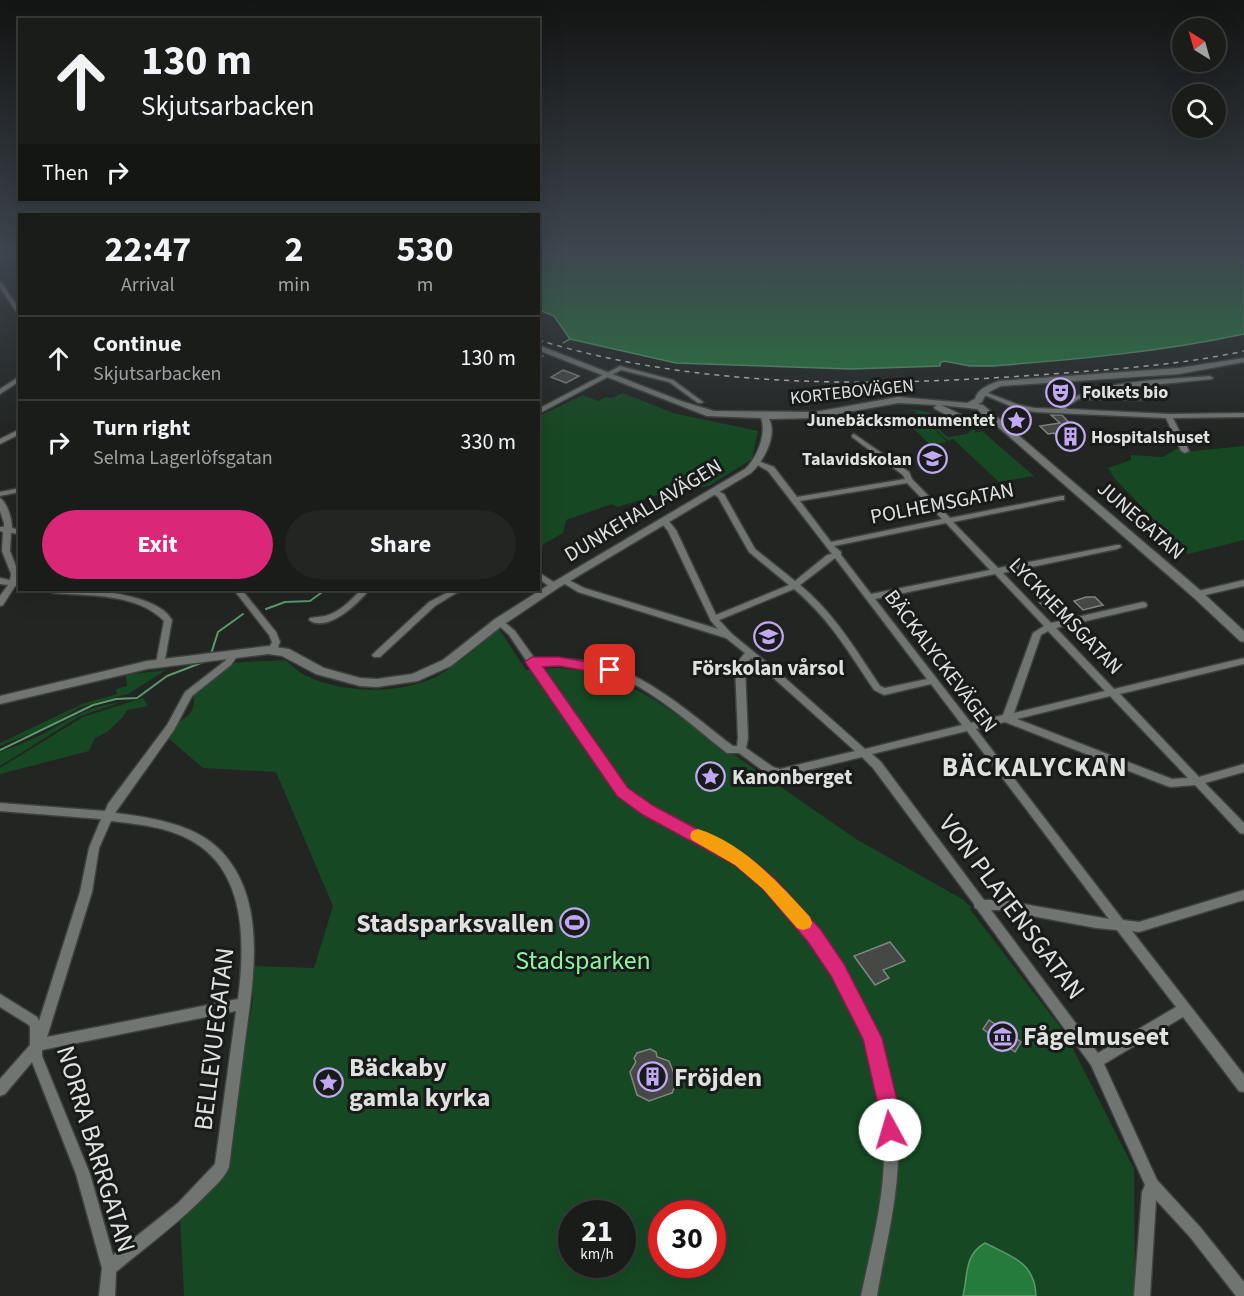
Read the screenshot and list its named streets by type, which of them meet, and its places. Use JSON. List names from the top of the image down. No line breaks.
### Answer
{"streets":{"street":["KORTEBOVÄGEN","POLHEMSGATAN","DUNKEHALLAVÄGEN","JUNEGATAN","LYCKHEMSGATAN","BÄCKALYCKEVÄGEN","VON PLATENSGATAN","BELLEVUEGATAN","NORRA BARRGATAN"]},"crossings":[["KORTEBOVÄGEN","JUNEGATAN"],["POLHEMSGATAN","LYCKHEMSGATAN"],["POLHEMSGATAN","BÄCKALYCKEVÄGEN"],["DUNKEHALLAVÄGEN","BÄCKALYCKEVÄGEN"],["DUNKEHALLAVÄGEN","VON PLATENSGATAN"],["BELLEVUEGATAN","NORRA BARRGATAN"]],"districts":["BÄCKALYCKAN"],"parks":["Stadsparken"],"places":{"theatre":["Folkets bio"],"place":["Junebäcksmonumentet","Kanonberget","Bäckaby gamla kyrka"],"building":["Hospitalshuset","Fröjden"],"school or university":["Talavidskolan","Förskolan vårsol"],"sports":["Stadsparksvallen"],"museum":["Fågelmuseet"]},"north":"top left","page":{"turn":["130 m","Skjutsarbacken"],"then":"Then","eta":["22:47","Arrival","2","min","530","m"],"list":[{"name":"Continue","note":"Skjutsarbacken","value":"130 m"},{"name":"Turn right","note":"Selma Lagerlöfsgatan","value":"330 m"}],"buttons":["Exit","Share"],"speed":"21 km/h","limit":"30"}}
